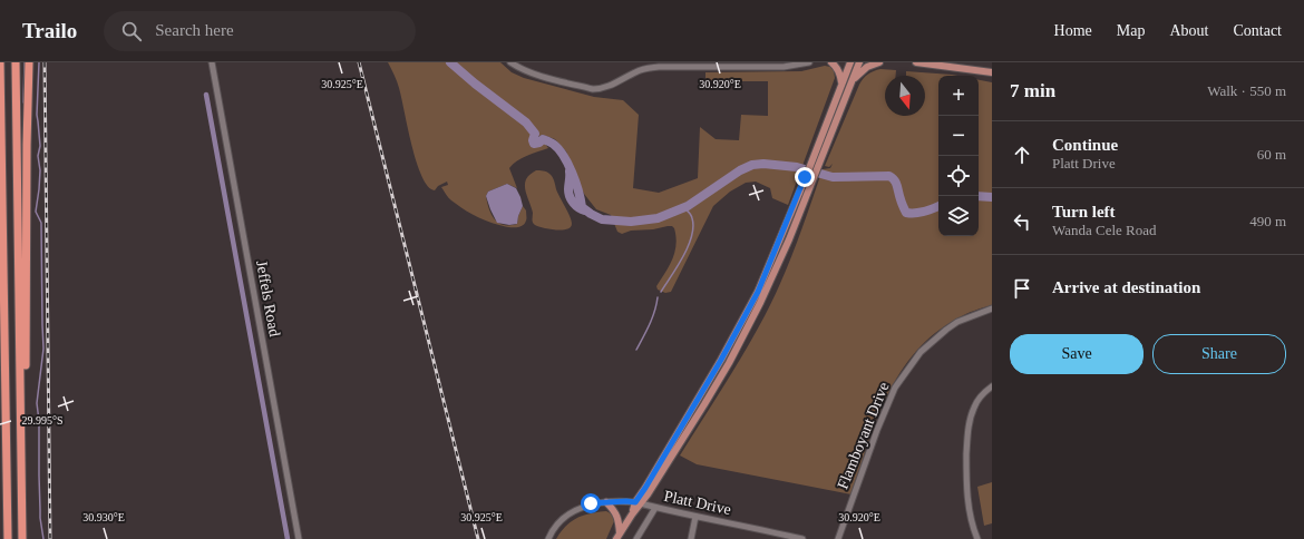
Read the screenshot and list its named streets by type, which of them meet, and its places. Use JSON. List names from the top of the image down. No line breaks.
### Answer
{"streets":{"street":["Jeffels Road","Flamboyant Drive","Platt Drive"]},"north":"bottom","page":{"header":"Trailo","search":"Search here","nav":["Home","Map","About","Contact"],"heading":["7 min","Walk · 550 m"],"map_buttons":["+","−"],"list":[["Continue","Platt Drive","60 m"],["Turn left","Wanda Cele Road","490 m"],"Arrive at destination"],"buttons":["Save","Share"]},"coordinates":["30.925°E","30.920°E","29.995°S","30.930°E"]}
